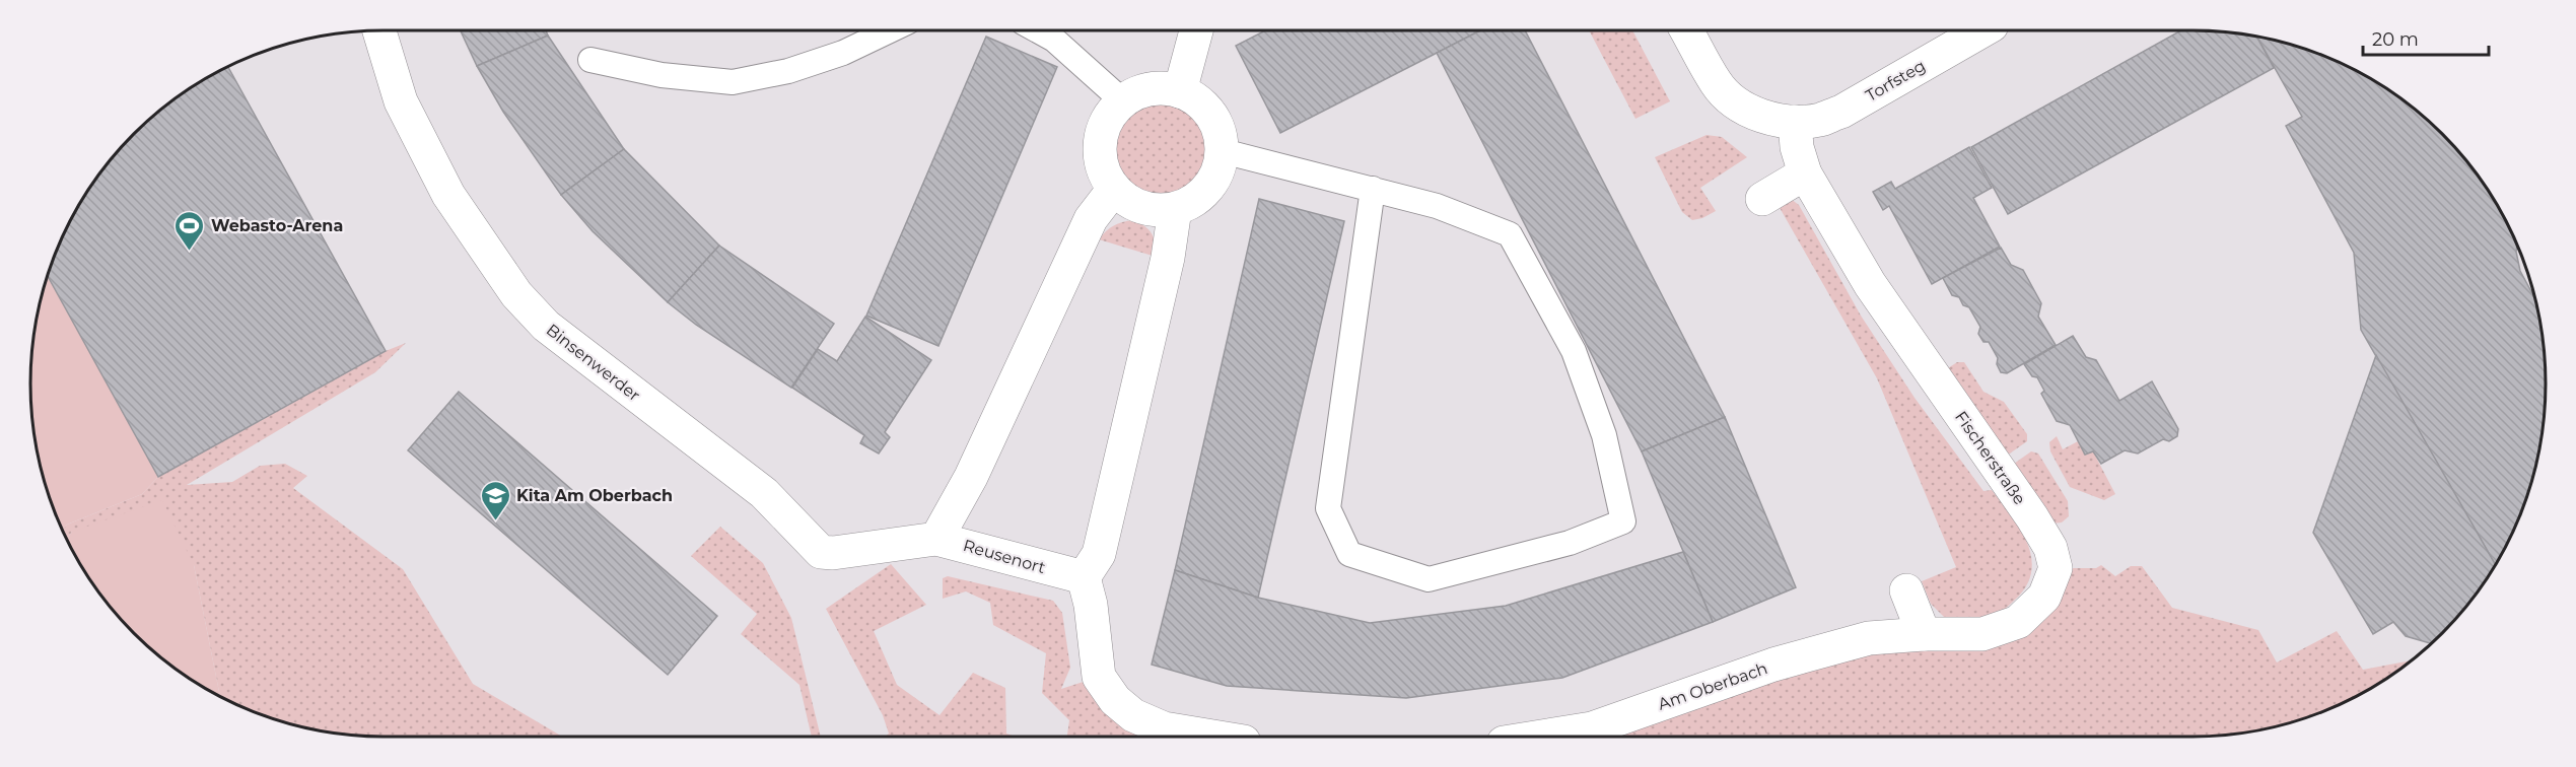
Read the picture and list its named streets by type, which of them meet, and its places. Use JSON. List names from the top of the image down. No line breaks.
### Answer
{"streets":{"street":["Torfsteg","Binsenwerder","Fischerstraße","Reusenort","Am Oberbach"]},"crossings":[["Torfsteg","Fischerstraße"],["Binsenwerder","Reusenort"],["Fischerstraße","Am Oberbach"]],"places":{"sports":["Webasto-Arena"],"school or university":["Kita Am Oberbach"]},"scale_bar":"20 m"}
